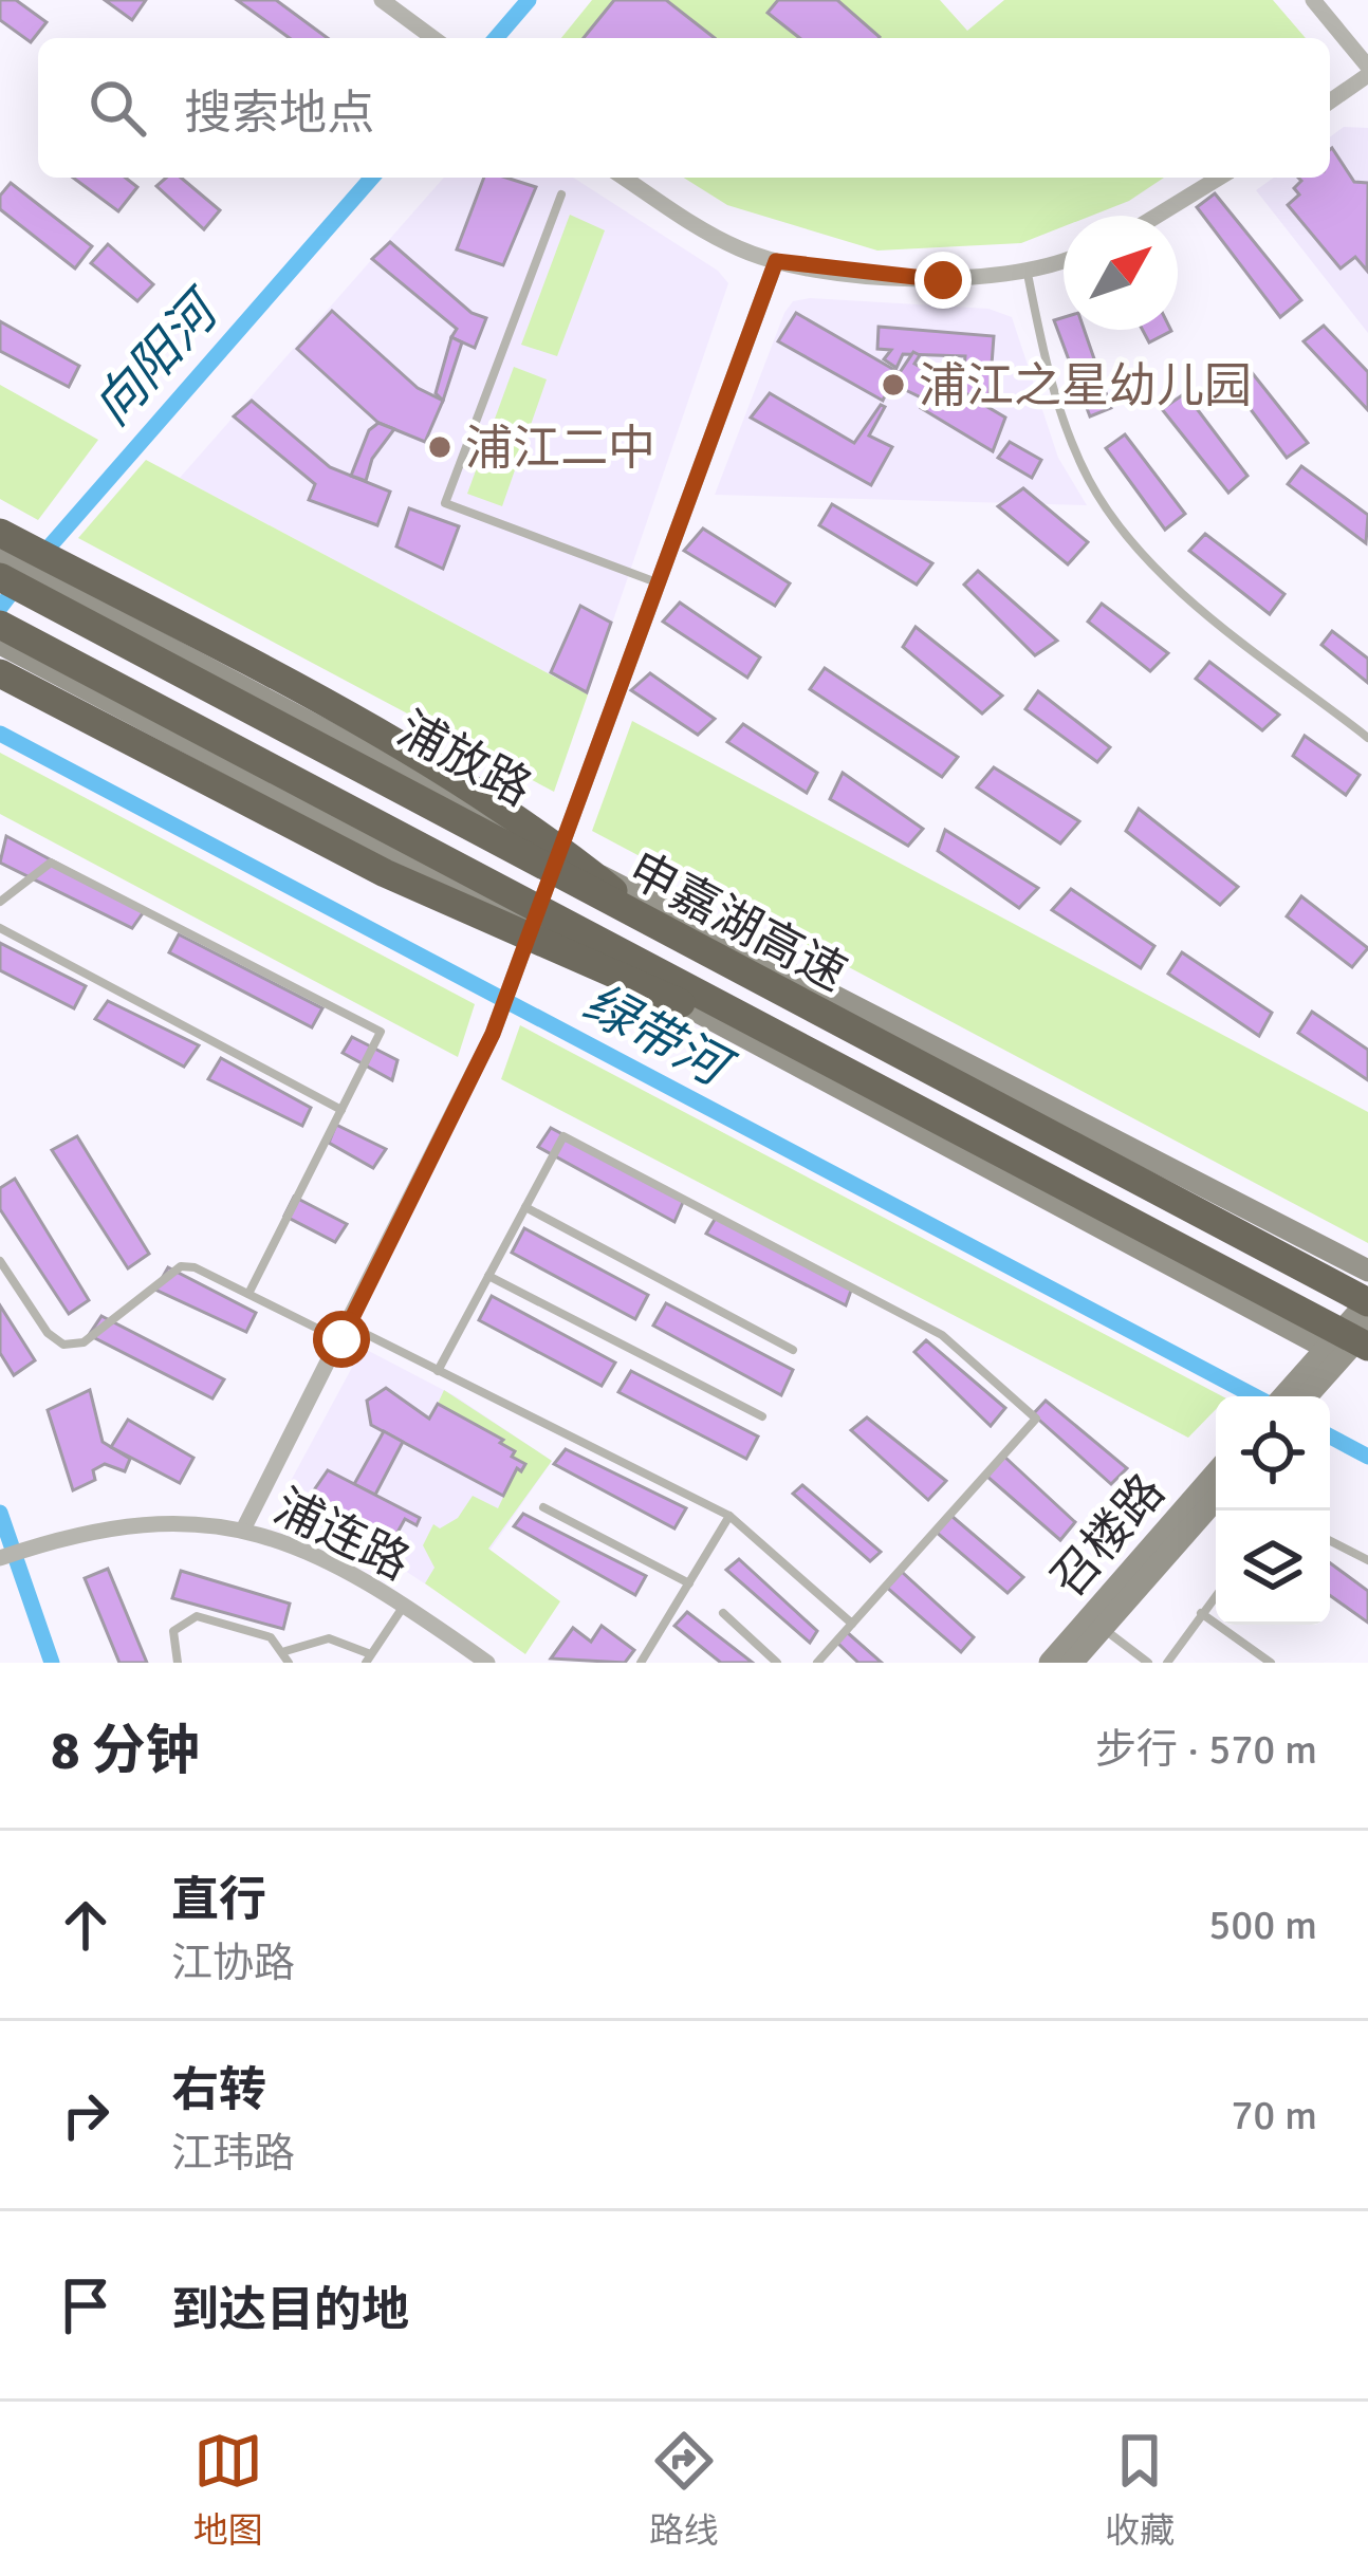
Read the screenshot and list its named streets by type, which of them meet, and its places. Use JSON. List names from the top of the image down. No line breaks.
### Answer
{"streets":{"highway":["申嘉湖高速"],"main road":["浦放路","召楼路"],"street":["浦连路"]},"water":["向阳河","绿带河"],"places":["浦江之星幼儿园","浦江二中"],"north":"top right","page":{"search":"搜索地点","heading":["8 分钟","步行 · 570 m"],"list":[["直行","江协路","500 m"],["右转","江玮路","70 m"],"到达目的地"],"nav":["地图","路线","收藏"]}}
